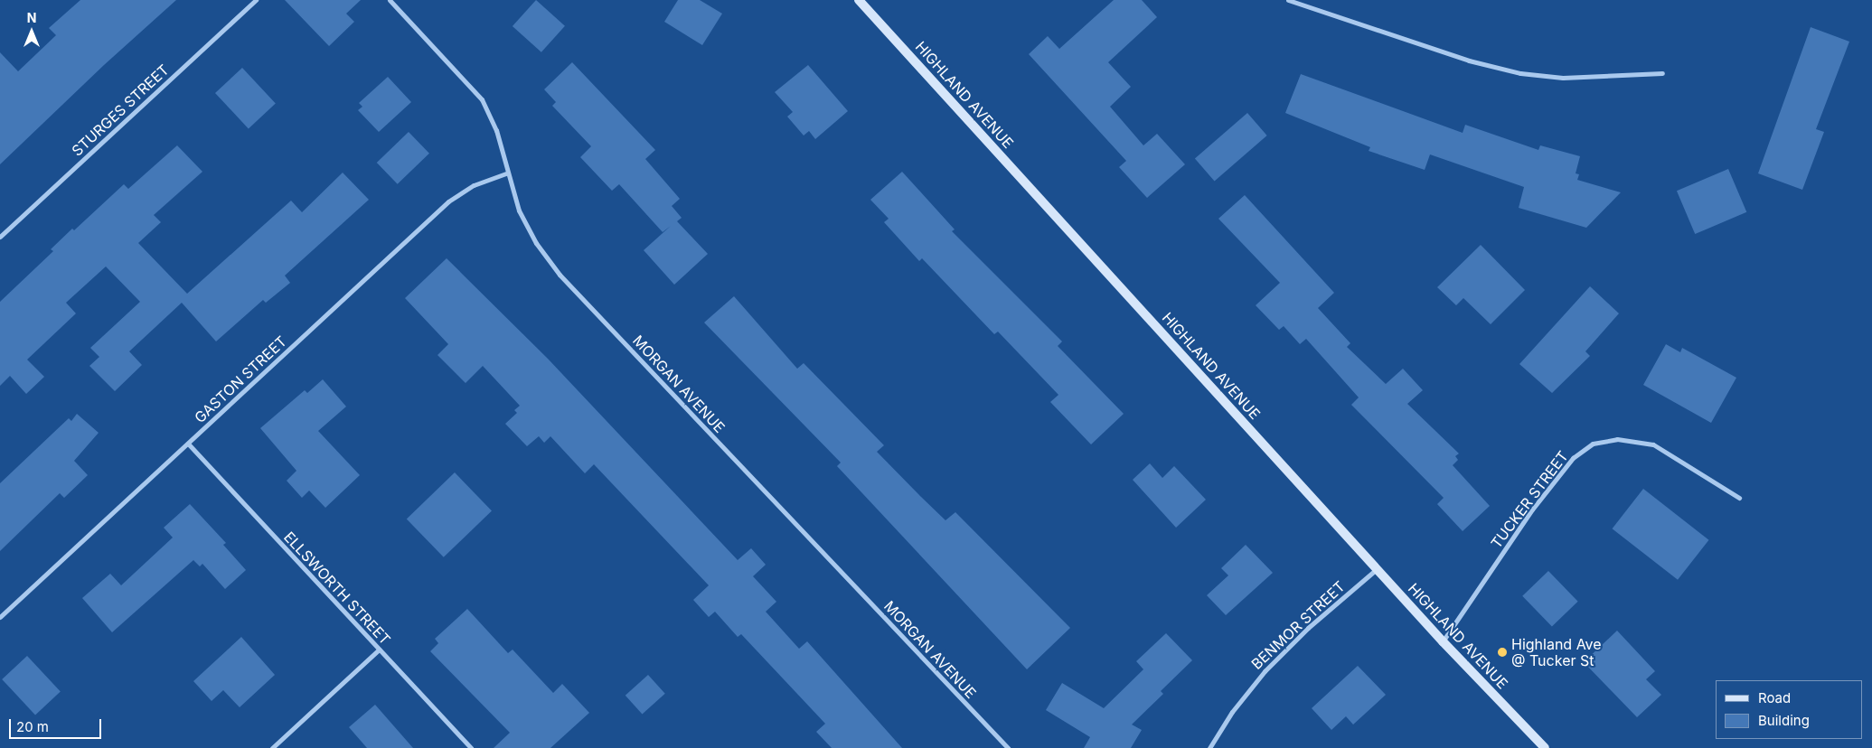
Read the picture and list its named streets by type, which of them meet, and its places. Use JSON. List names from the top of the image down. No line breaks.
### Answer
{"streets":{"main road":["HIGHLAND AVENUE"],"street":["STURGES STREET","GASTON STREET","MORGAN AVENUE","TUCKER STREET","ELLSWORTH STREET","BENMOR STREET"]},"crossings":[["HIGHLAND AVENUE","TUCKER STREET"],["HIGHLAND AVENUE","BENMOR STREET"],["GASTON STREET","MORGAN AVENUE"],["GASTON STREET","ELLSWORTH STREET"]],"places":["Highland Ave @ Tucker St"],"legend":["Road","Building"],"scale_bar":"20 m","north":"top"}
